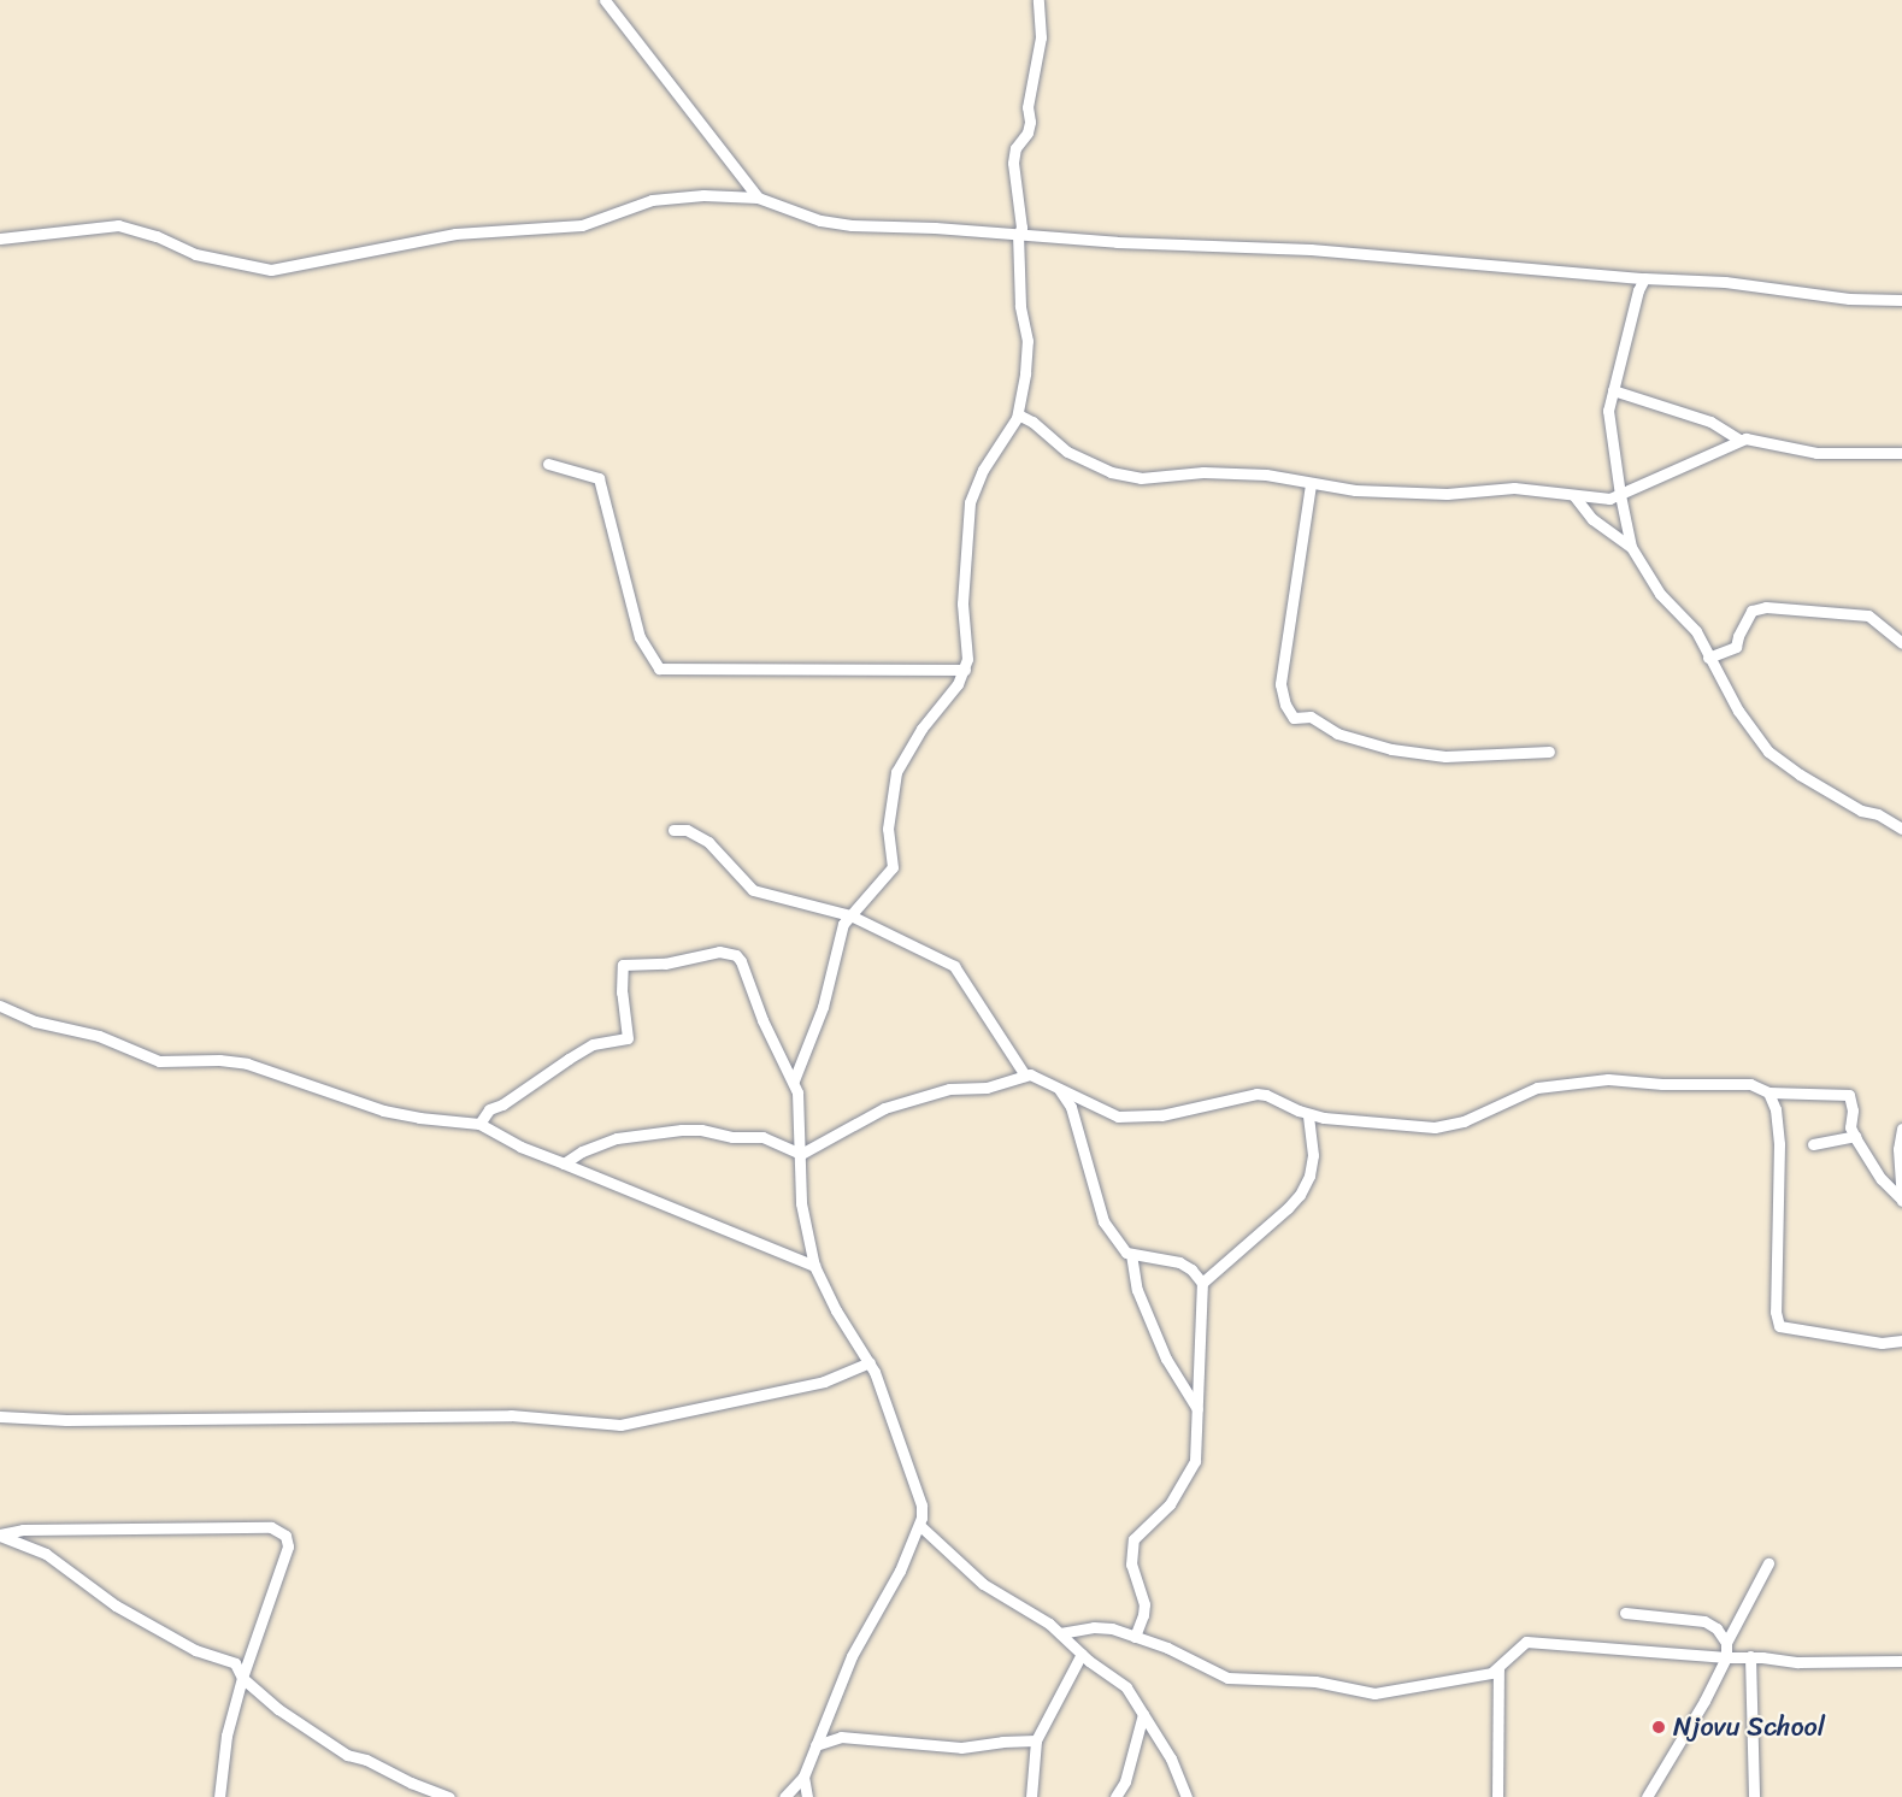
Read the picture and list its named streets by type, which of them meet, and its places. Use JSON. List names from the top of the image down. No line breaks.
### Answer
{"places":["Njovu School"]}
